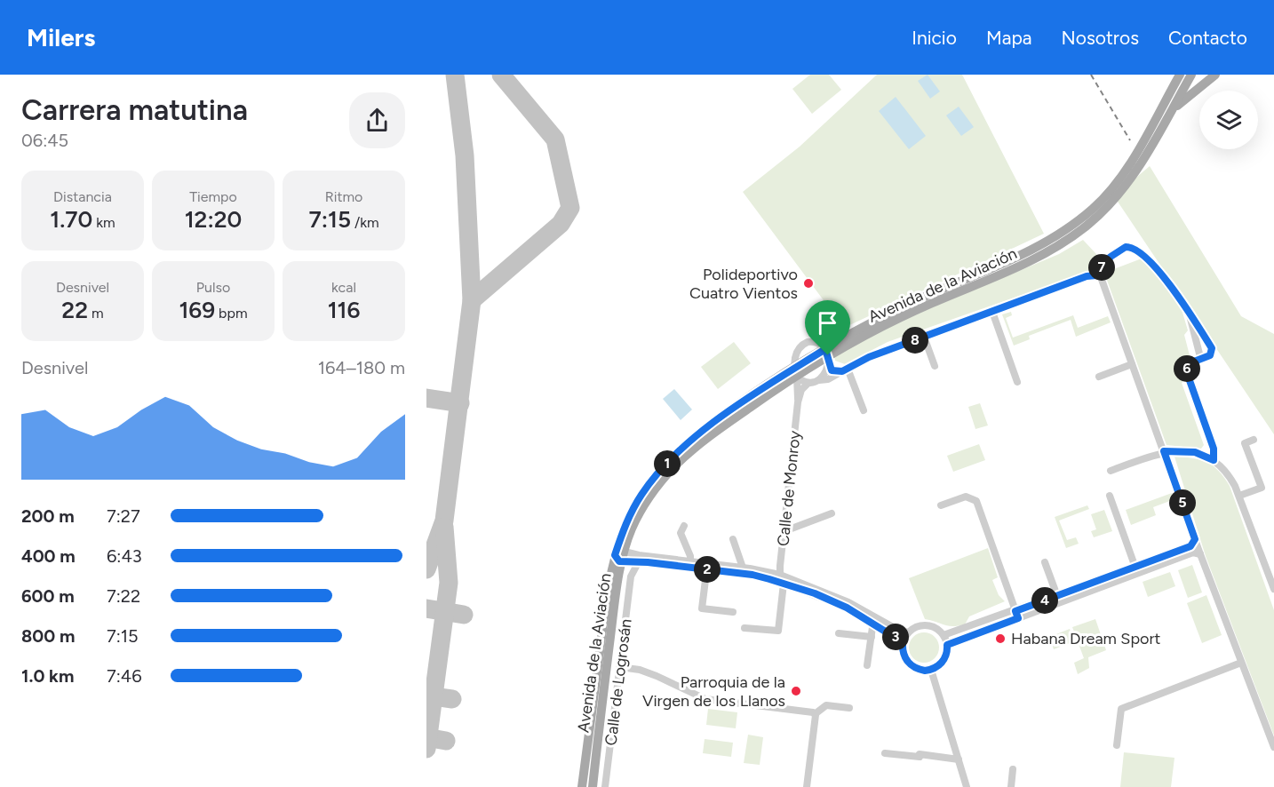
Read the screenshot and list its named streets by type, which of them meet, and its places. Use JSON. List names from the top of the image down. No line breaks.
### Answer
{"streets":{"main road":["Avenida de la Aviación"],"street":["Calle de Monroy","Calle de Logrosán"]},"crossings":[["Avenida de la Aviación","Calle de Monroy"],["Avenida de la Aviación","Calle de Logrosán"]],"places":["Polideportivo Cuatro Vientos","Habana Dream Sport","Parroquia de la Virgen de los Llanos"],"page":{"header":"Milers","nav":["Inicio","Mapa","Nosotros","Contacto"],"heading":["Carrera matutina","06:45"],"stats":[["Distancia","1.70 km"],["Tiempo","12:20"],["Ritmo","7:15 /km"],["Desnivel","22 m"],["Pulso","169 bpm"],["kcal","116"]],"pins":["7","8","6","1","5","2","4","3"],"chart":["Desnivel","164–180 m"],"list":[{"name":"200 m","note":"7:27"},{"name":"400 m","note":"6:43"},{"name":"600 m","note":"7:22"},{"name":"800 m","note":"7:15"},{"name":"1.0 km","note":"7:46"}]}}
